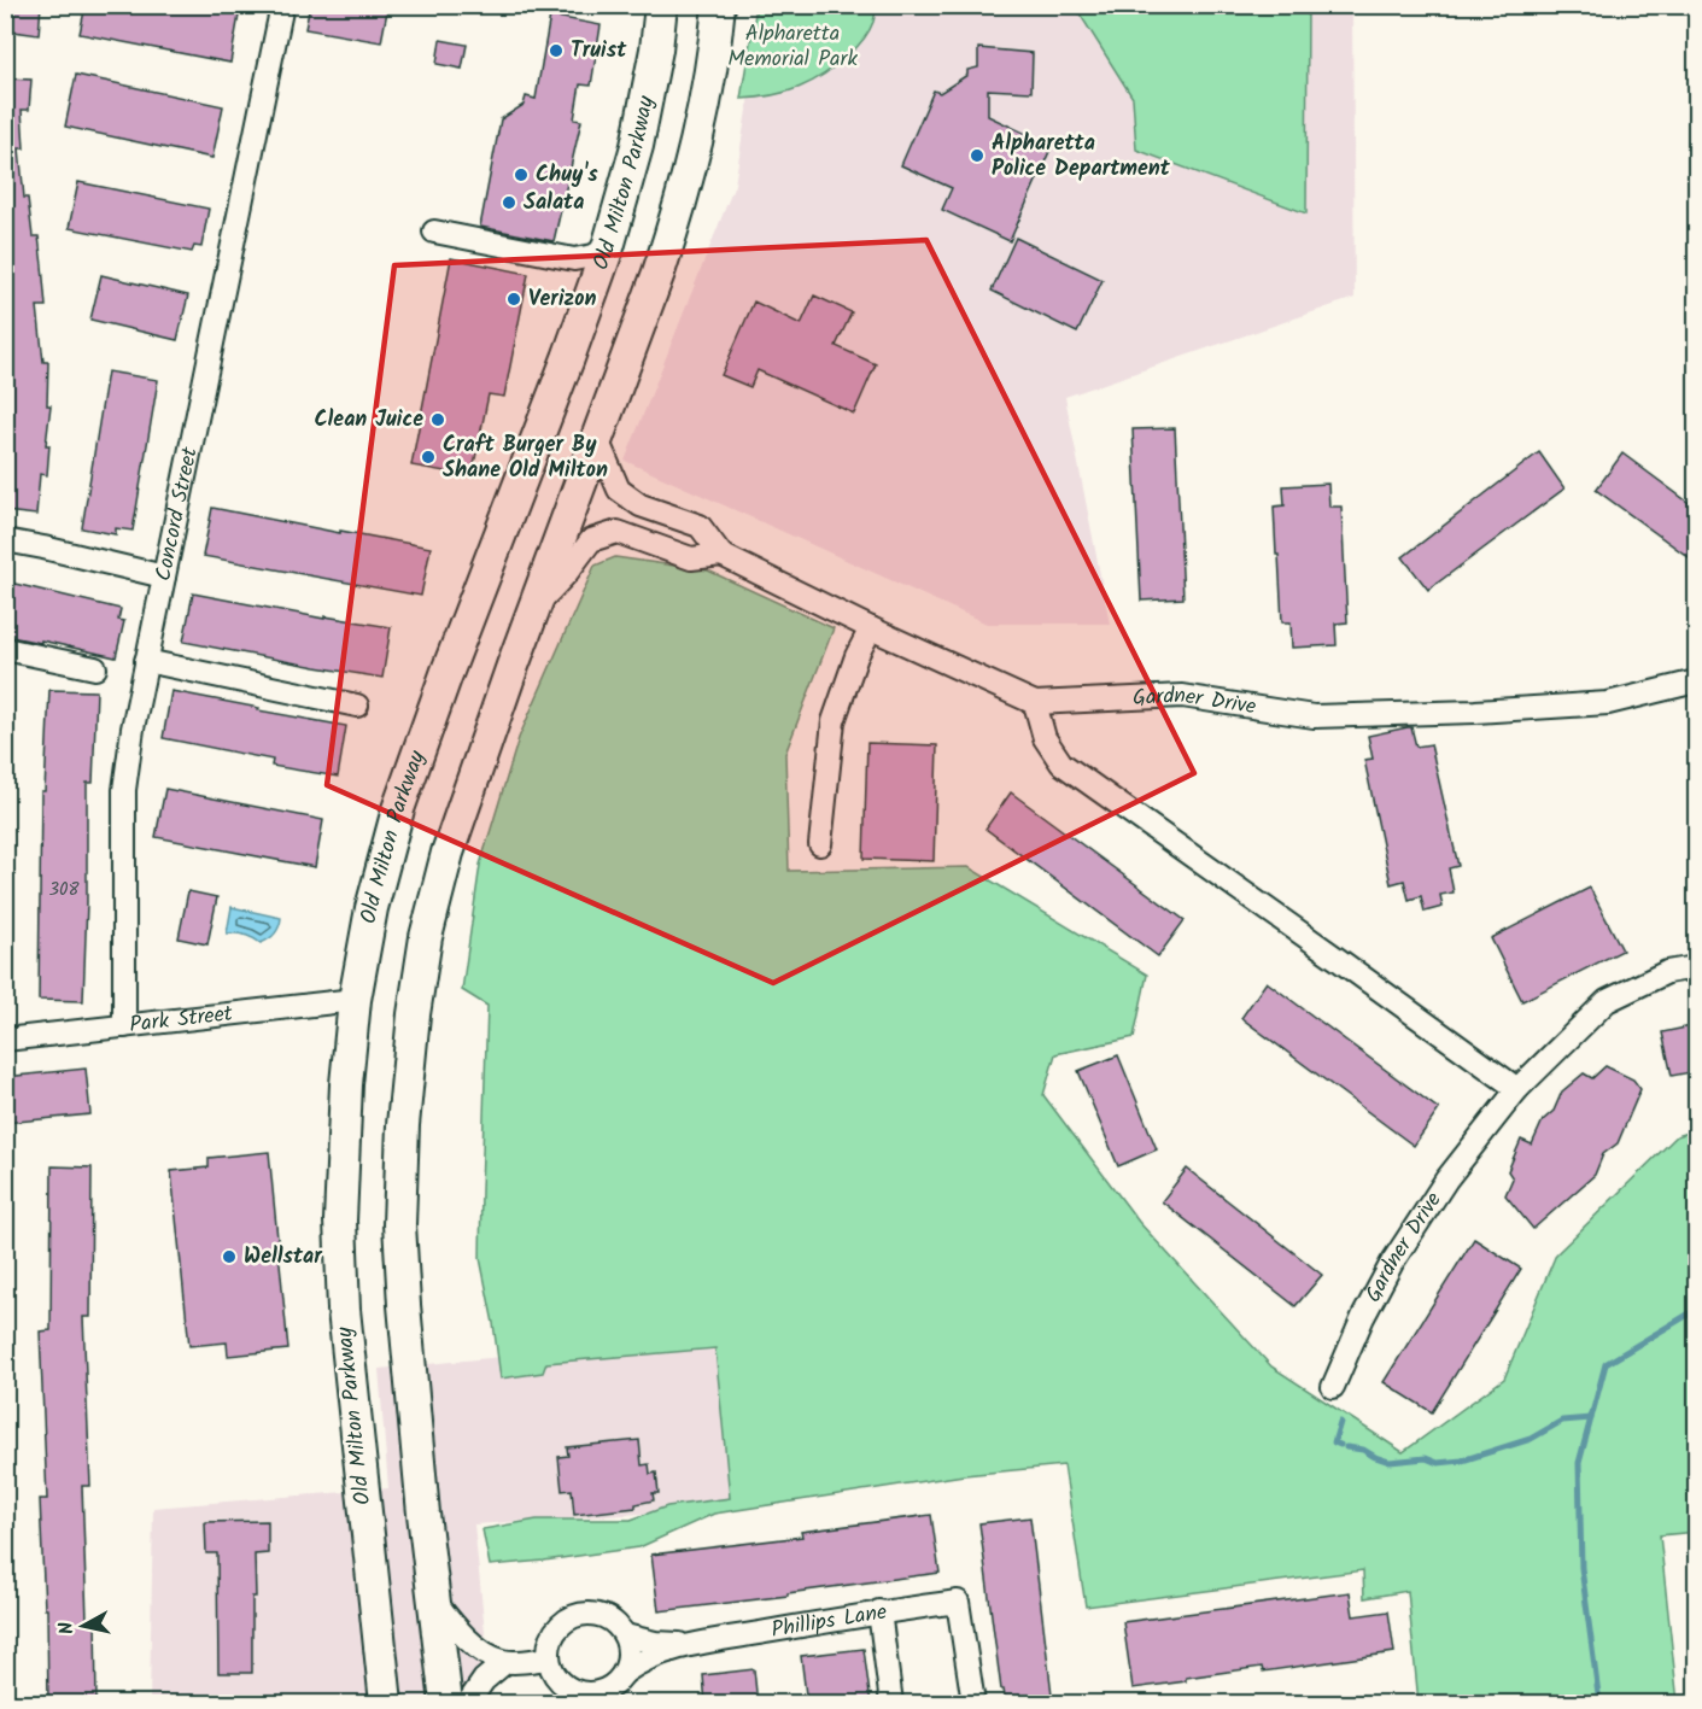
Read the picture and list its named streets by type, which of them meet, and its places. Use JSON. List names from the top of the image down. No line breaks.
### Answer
{"streets":{"highway":["Old Milton Parkway"],"street":["Concord Street","Gardner Drive","Park Street","Phillips Lane"]},"crossings":[["Old Milton Parkway","Park Street"],["Concord Street","Park Street"]],"parks":["Alpharetta Memorial Park"],"places":["Truist","Alpharetta Police Department","Chuy's","Salata","Verizon","Clean Juice","Craft Burger By Shane Old Milton","Wellstar"],"house_numbers":["308"],"north":"left"}
